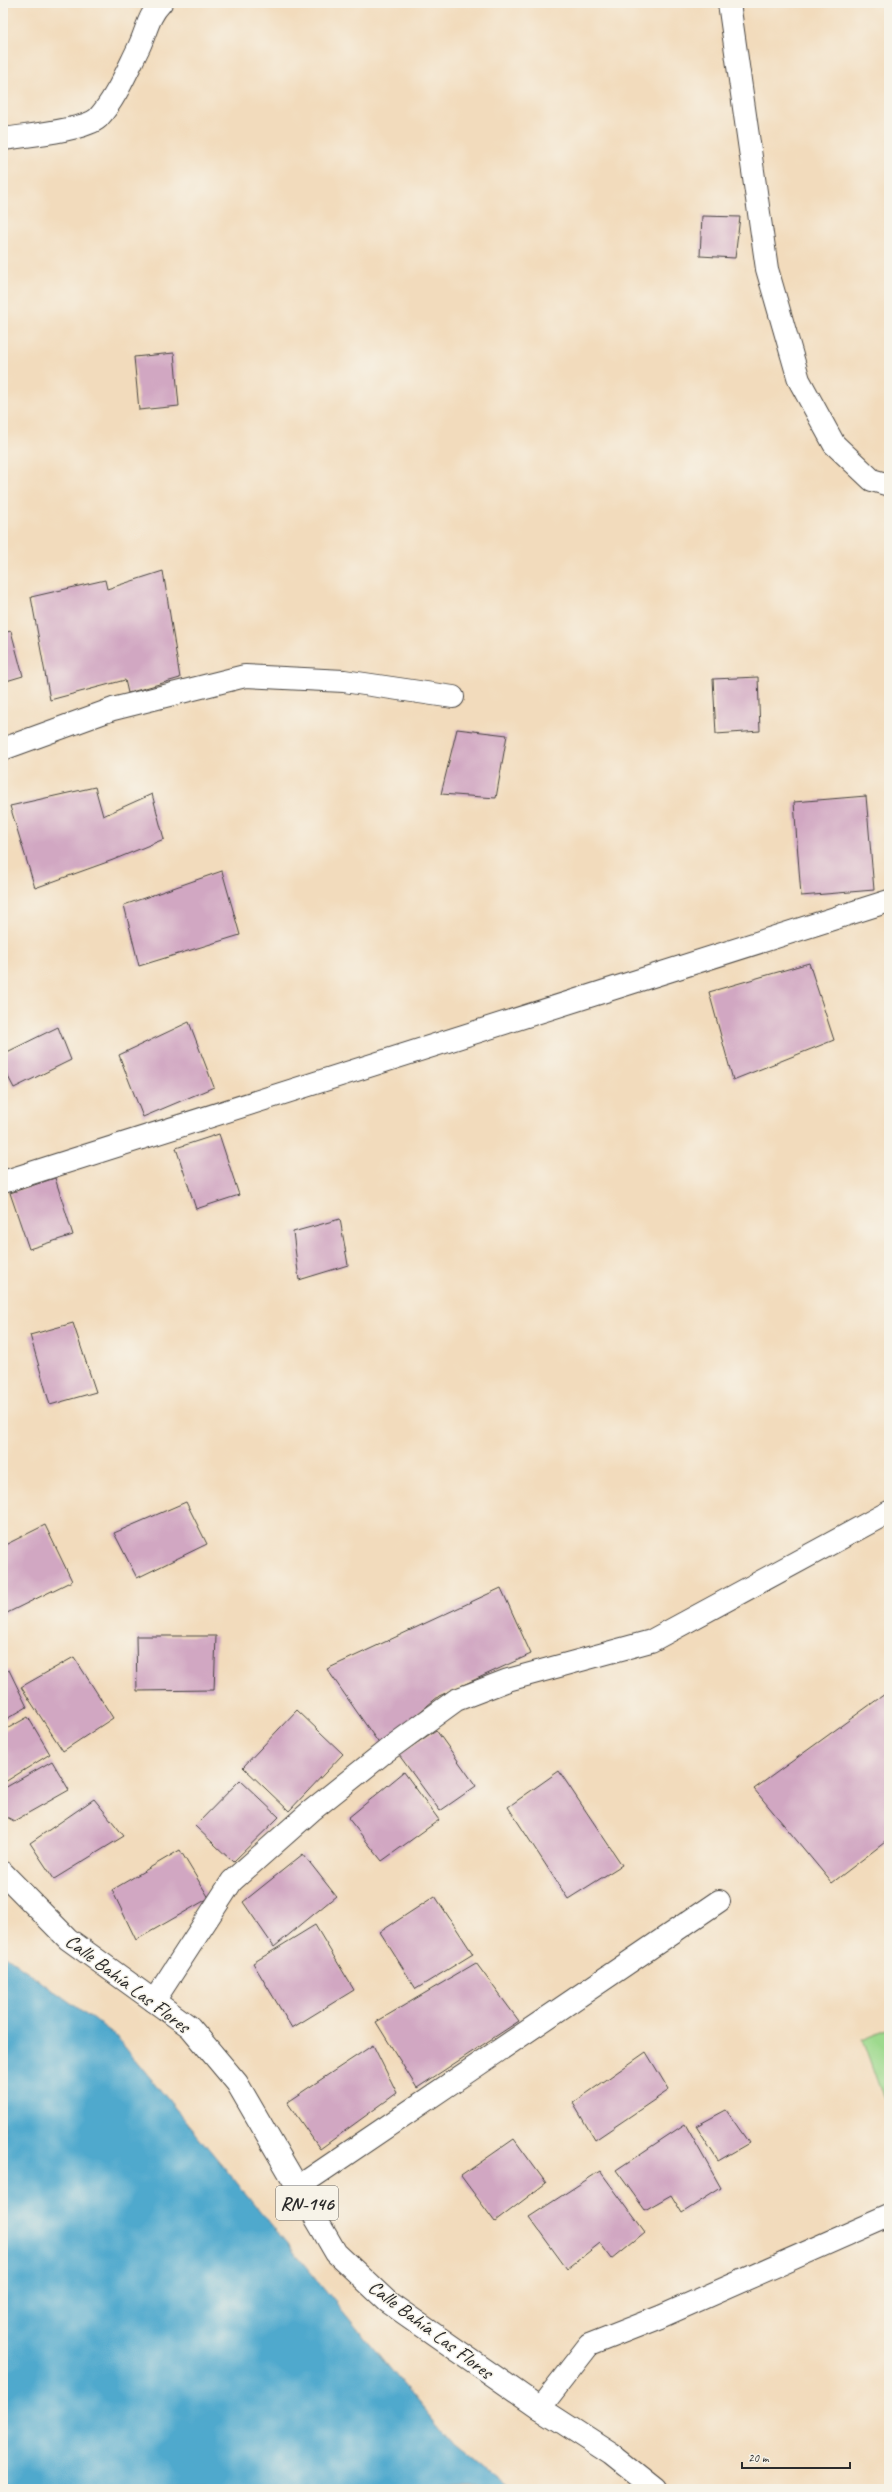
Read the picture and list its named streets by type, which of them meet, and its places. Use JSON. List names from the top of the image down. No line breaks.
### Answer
{"streets":{"street":["Calle Bahía Las Flores","RN-146"]},"scale_bar":"20 m"}
